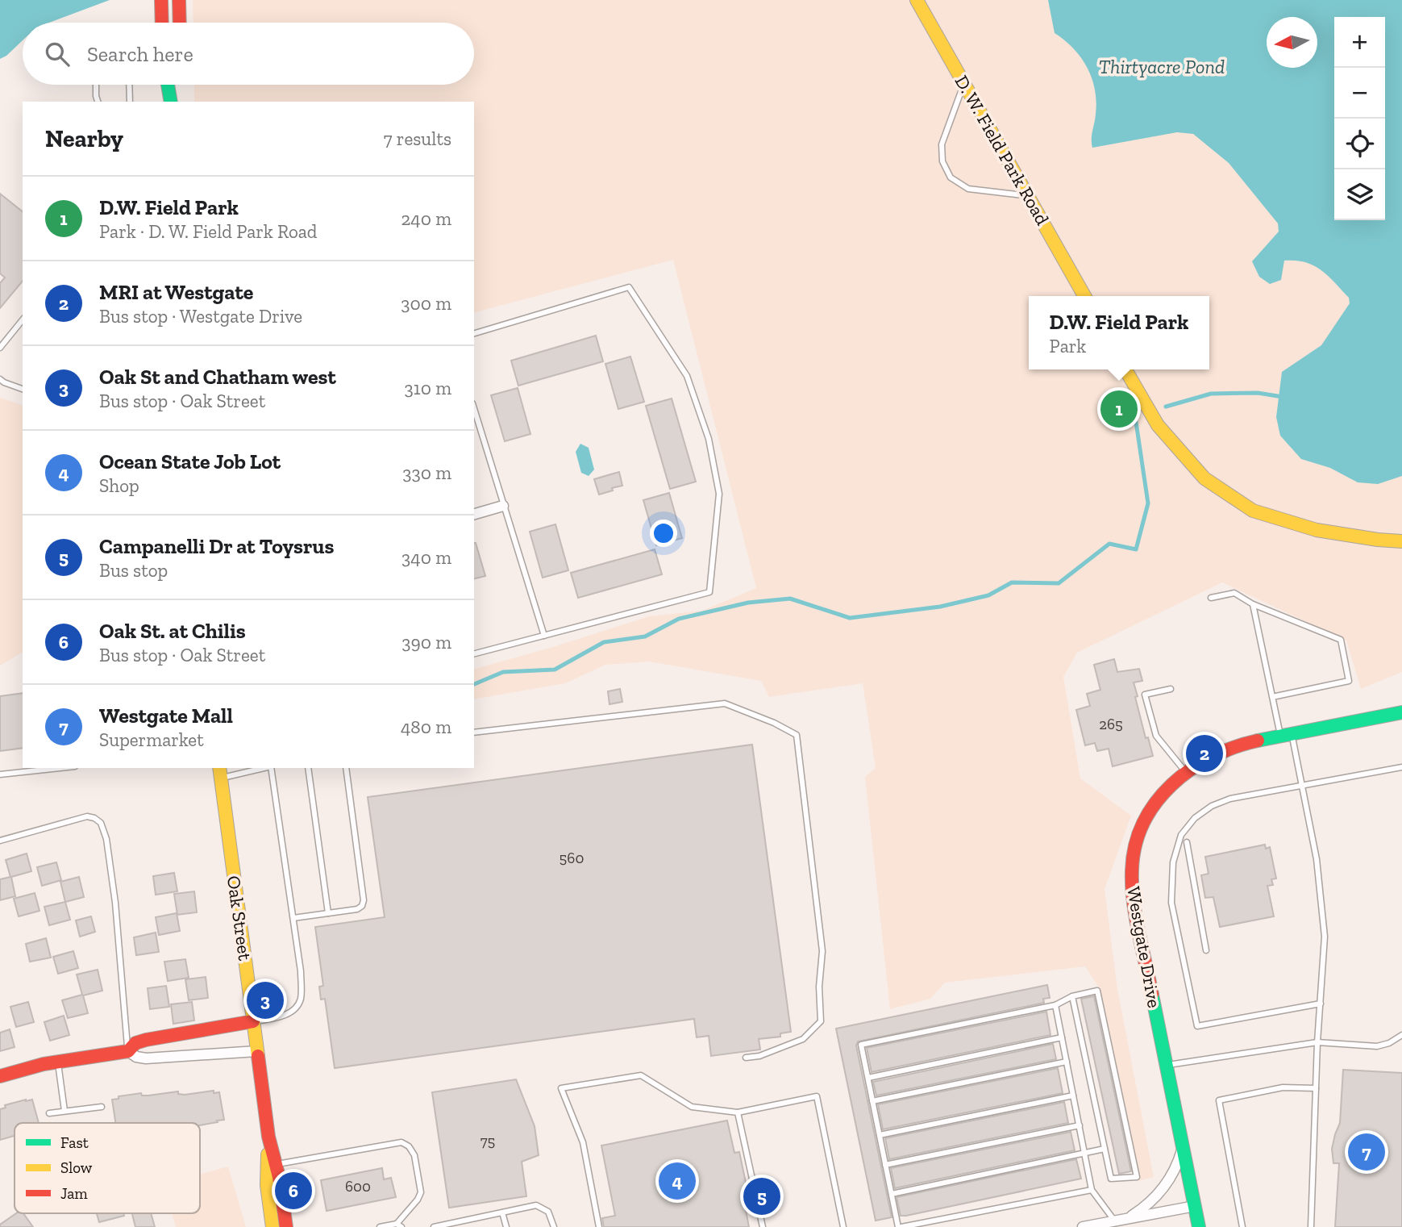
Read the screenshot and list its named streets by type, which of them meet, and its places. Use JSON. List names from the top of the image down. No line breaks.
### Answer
{"streets":{"street":["D. W. Field Park Road","Oak Street","Westgate Drive"]},"water":["Thirtyacre Pond"],"house_numbers":["265","560","75","600"],"legend":["Fast","Slow","Jam"],"north":"left","page":{"map_buttons":["+","−"],"search":"Search here","heading":["Nearby","7 results"],"list":[{"mark":"1","name":"D.W. Field Park","note":"Park · D. W. Field Park Road","value":"240 m"},{"mark":"2","name":"MRI at Westgate","note":"Bus stop · Westgate Drive","value":"300 m"},{"mark":"3","name":"Oak St and Chatham west","note":"Bus stop · Oak Street","value":"310 m"},{"mark":"4","name":"Ocean State Job Lot","note":"Shop","value":"330 m"},{"mark":"5","name":"Campanelli Dr at Toysrus","note":"Bus stop","value":"340 m"},{"mark":"6","name":"Oak St. at Chilis","note":"Bus stop · Oak Street","value":"390 m"},{"mark":"7","name":"Westgate Mall","note":"Supermarket","value":"480 m"}],"popup":["D.W. Field Park","Park"],"pins":["1","2","3","7","4","6","5"]}}
